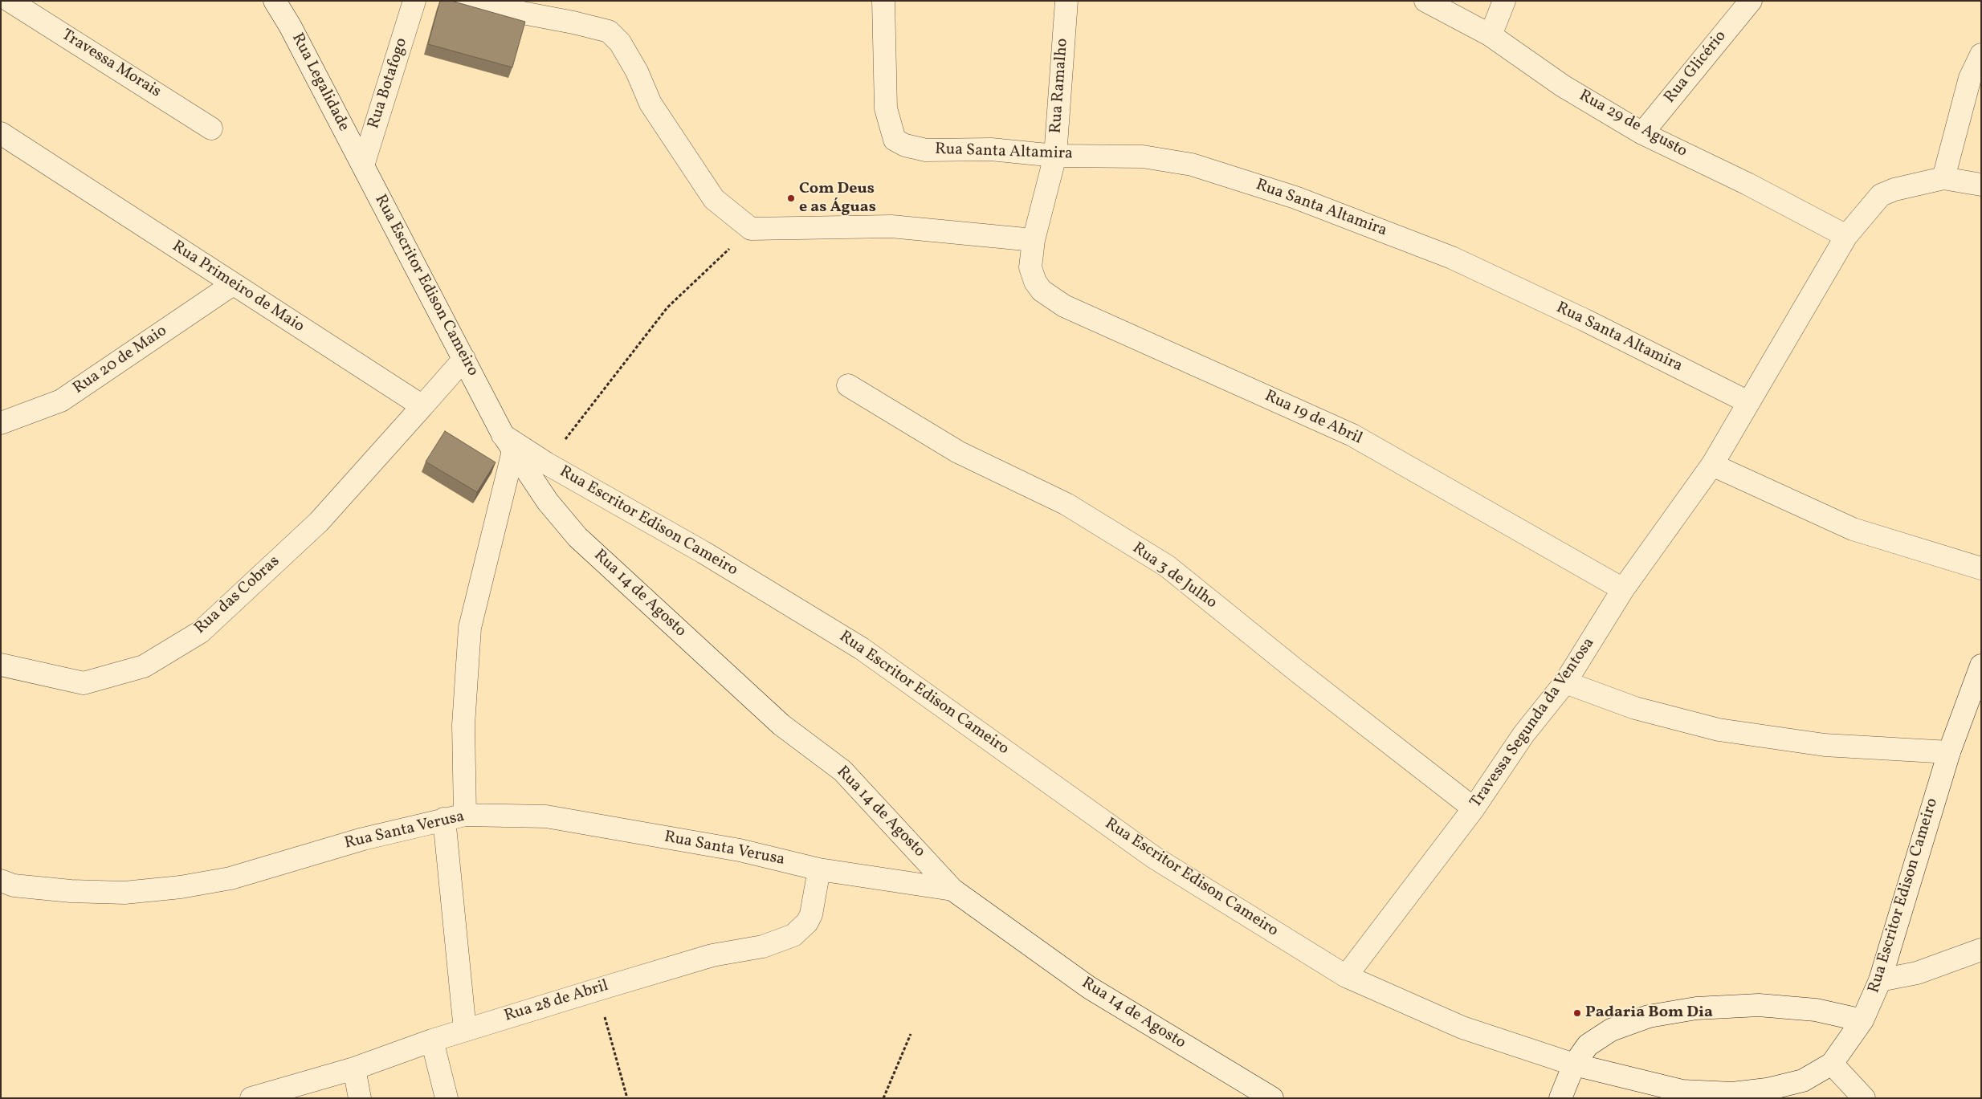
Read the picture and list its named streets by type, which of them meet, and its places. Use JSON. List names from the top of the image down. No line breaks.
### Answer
{"streets":{"street":["Travessa Morais","Rua Glicério","Rua Legalidade","Rua Botafogo","Rua Ramalho","Rua 29 de Agusto","Rua Santa Altamira","Rua Escritor Edison Cameiro","Rua Primeiro de Maio","Rua 20 de Maio","Rua 19 de Abril","Rua 3 de Julho","Rua 14 de Agosto","Rua das Cobras","Travessa Segunda da Ventosa","Rua Santa Verusa","Rua 28 de Abril"]},"crossings":[["Rua Glicério","Rua 29 de Agusto"],["Rua Legalidade","Rua Botafogo"],["Rua Legalidade","Rua Escritor Edison Cameiro"],["Rua Botafogo","Rua Escritor Edison Cameiro"],["Rua Ramalho","Rua Santa Altamira"],["Rua Ramalho","Rua 19 de Abril"],["Rua 29 de Agusto","Travessa Segunda da Ventosa"],["Rua Santa Altamira","Travessa Segunda da Ventosa"],["Rua Escritor Edison Cameiro","Rua 14 de Agosto"],["Rua Escritor Edison Cameiro","Travessa Segunda da Ventosa"],["Rua Primeiro de Maio","Rua 20 de Maio"],["Rua Primeiro de Maio","Rua das Cobras"],["Rua 19 de Abril","Travessa Segunda da Ventosa"],["Rua 3 de Julho","Travessa Segunda da Ventosa"],["Rua 14 de Agosto","Rua Santa Verusa"],["Rua Santa Verusa","Rua 28 de Abril"]],"places":["Com Deus e as Águas","Padaria Bom Dia"]}
